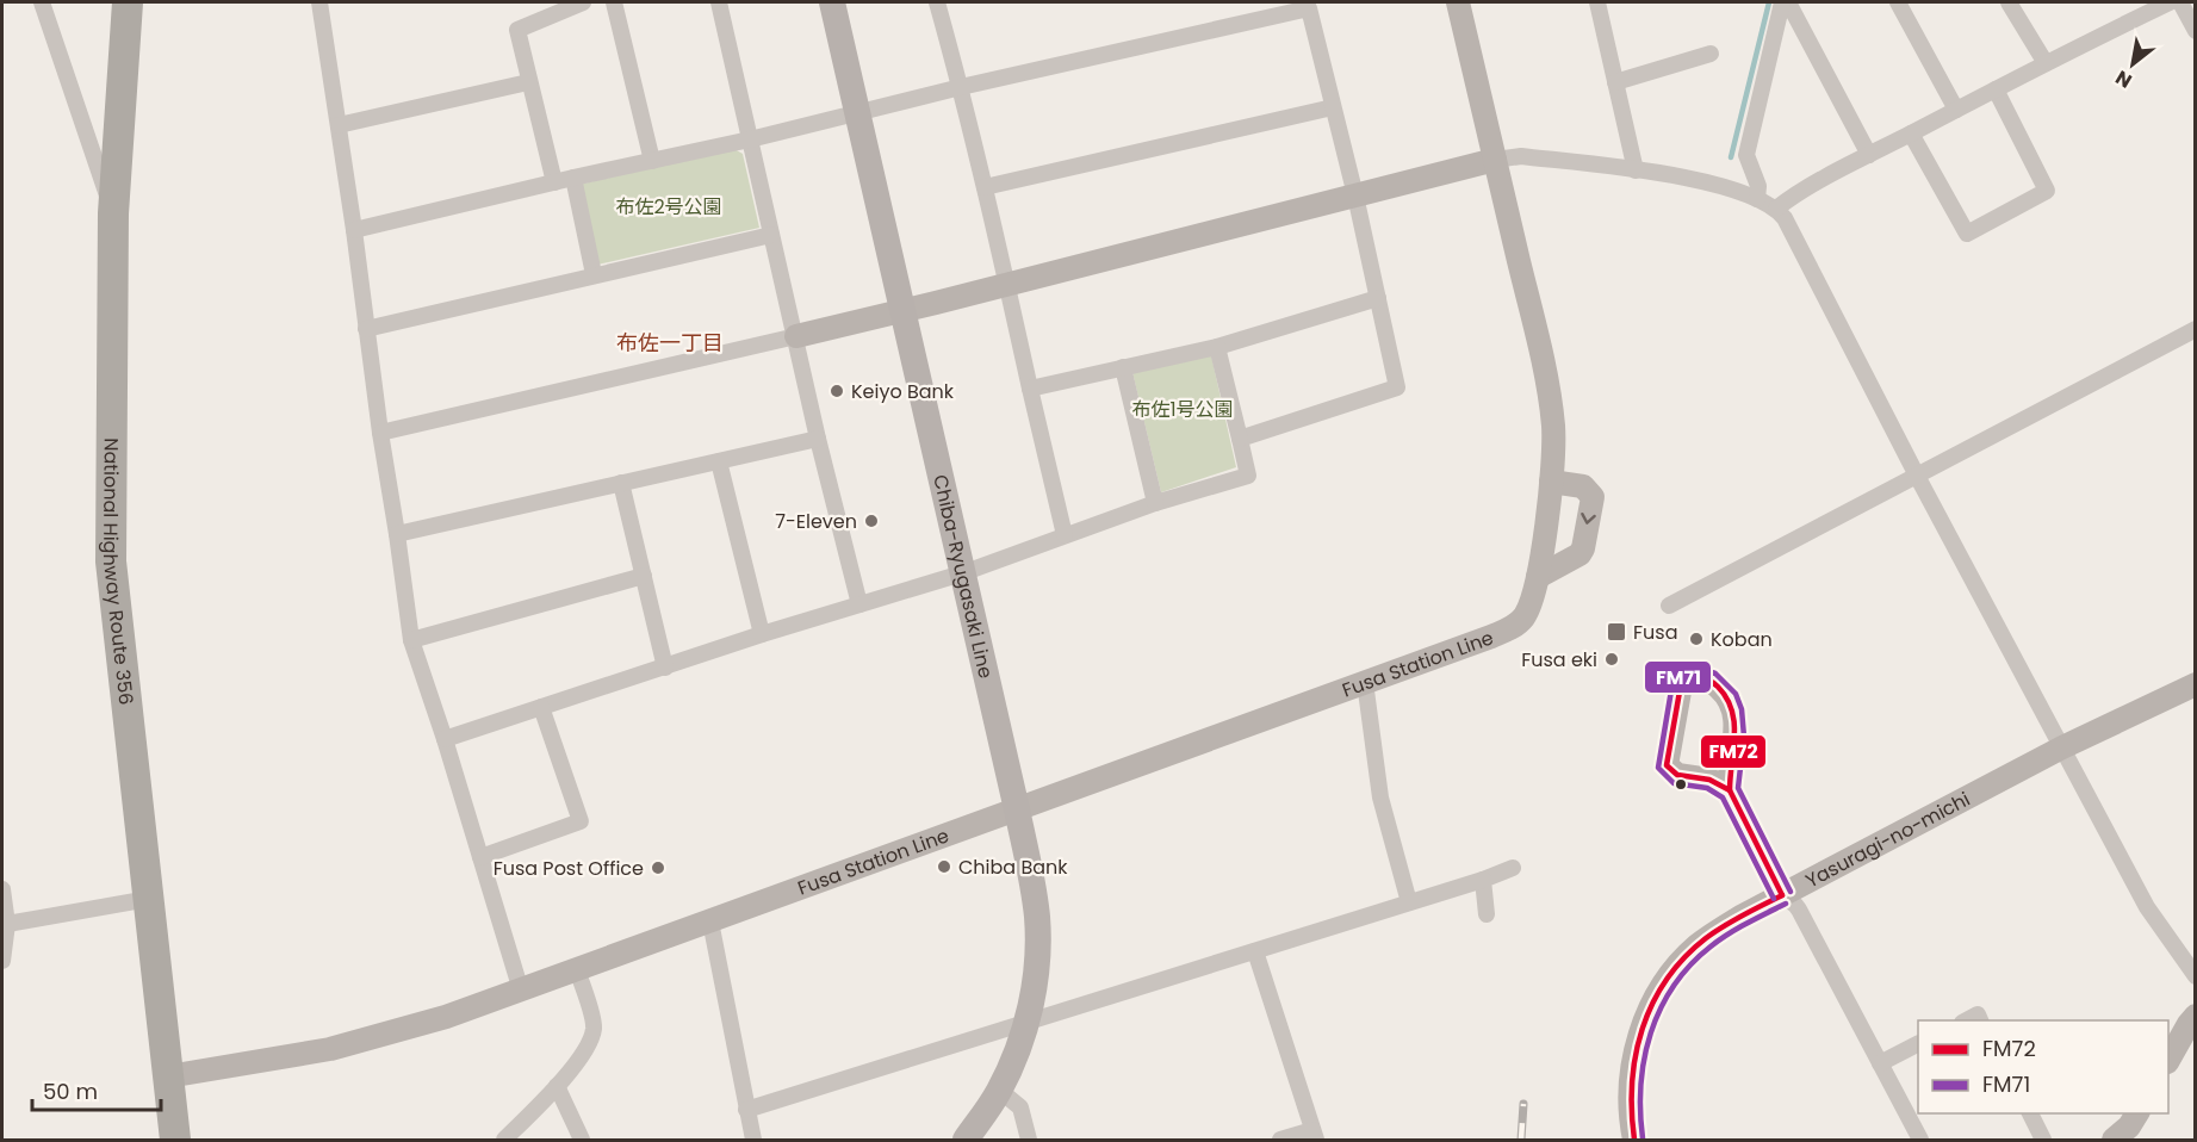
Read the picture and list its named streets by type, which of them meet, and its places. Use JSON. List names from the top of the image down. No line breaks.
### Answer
{"streets":{"highway":["National Highway Route 356"],"main road":["Chiba-Ryugasaki Line"],"street":["Fusa Station Line","Yasuragi-no-michi"]},"crossings":[["National Highway Route 356","Fusa Station Line"],["Chiba-Ryugasaki Line","Fusa Station Line"]],"districts":["布佐一丁目"],"parks":["布佐2号公園","布佐1号公園"],"places":{"other":["Keiyo Bank","7-Eleven","Koban","Fusa eki","Chiba Bank","Fusa Post Office"],"transit":["Fusa"]},"lines":["transit line FM71","transit line FM72"],"legend":["FM72","FM71"],"scale_bar":"50 m","north":"bottom left"}
